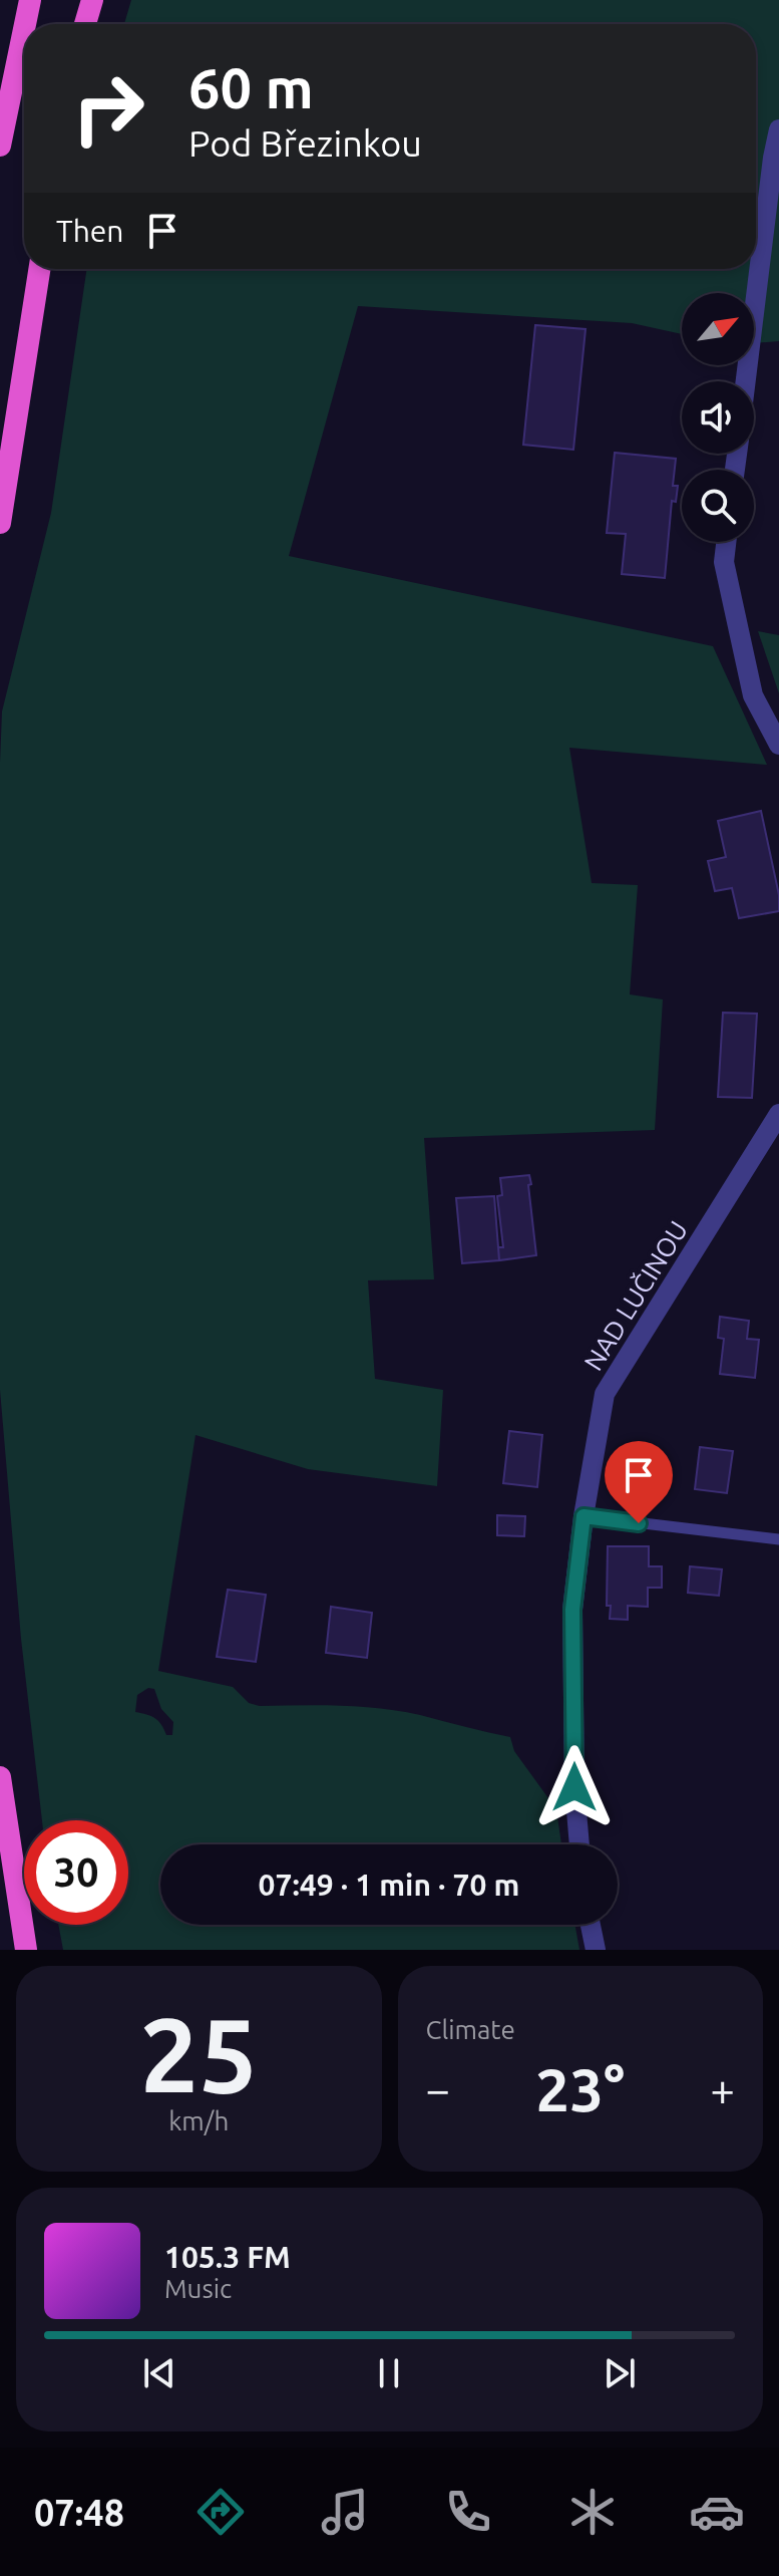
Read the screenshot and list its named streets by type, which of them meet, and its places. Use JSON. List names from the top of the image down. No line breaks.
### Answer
{"streets":{"street":["NAD LUČINOU"]},"north":"top right","page":{"turn":["60 m","Pod Březinkou"],"then":"Then","limit":"30","trip":"07:49 · 1 min · 70 m","tile":[["25","km/h"],"Climate"],"heat":["−","23°","+"],"song":["105.3 FM","Music"],"tabs":"07:48"}}
